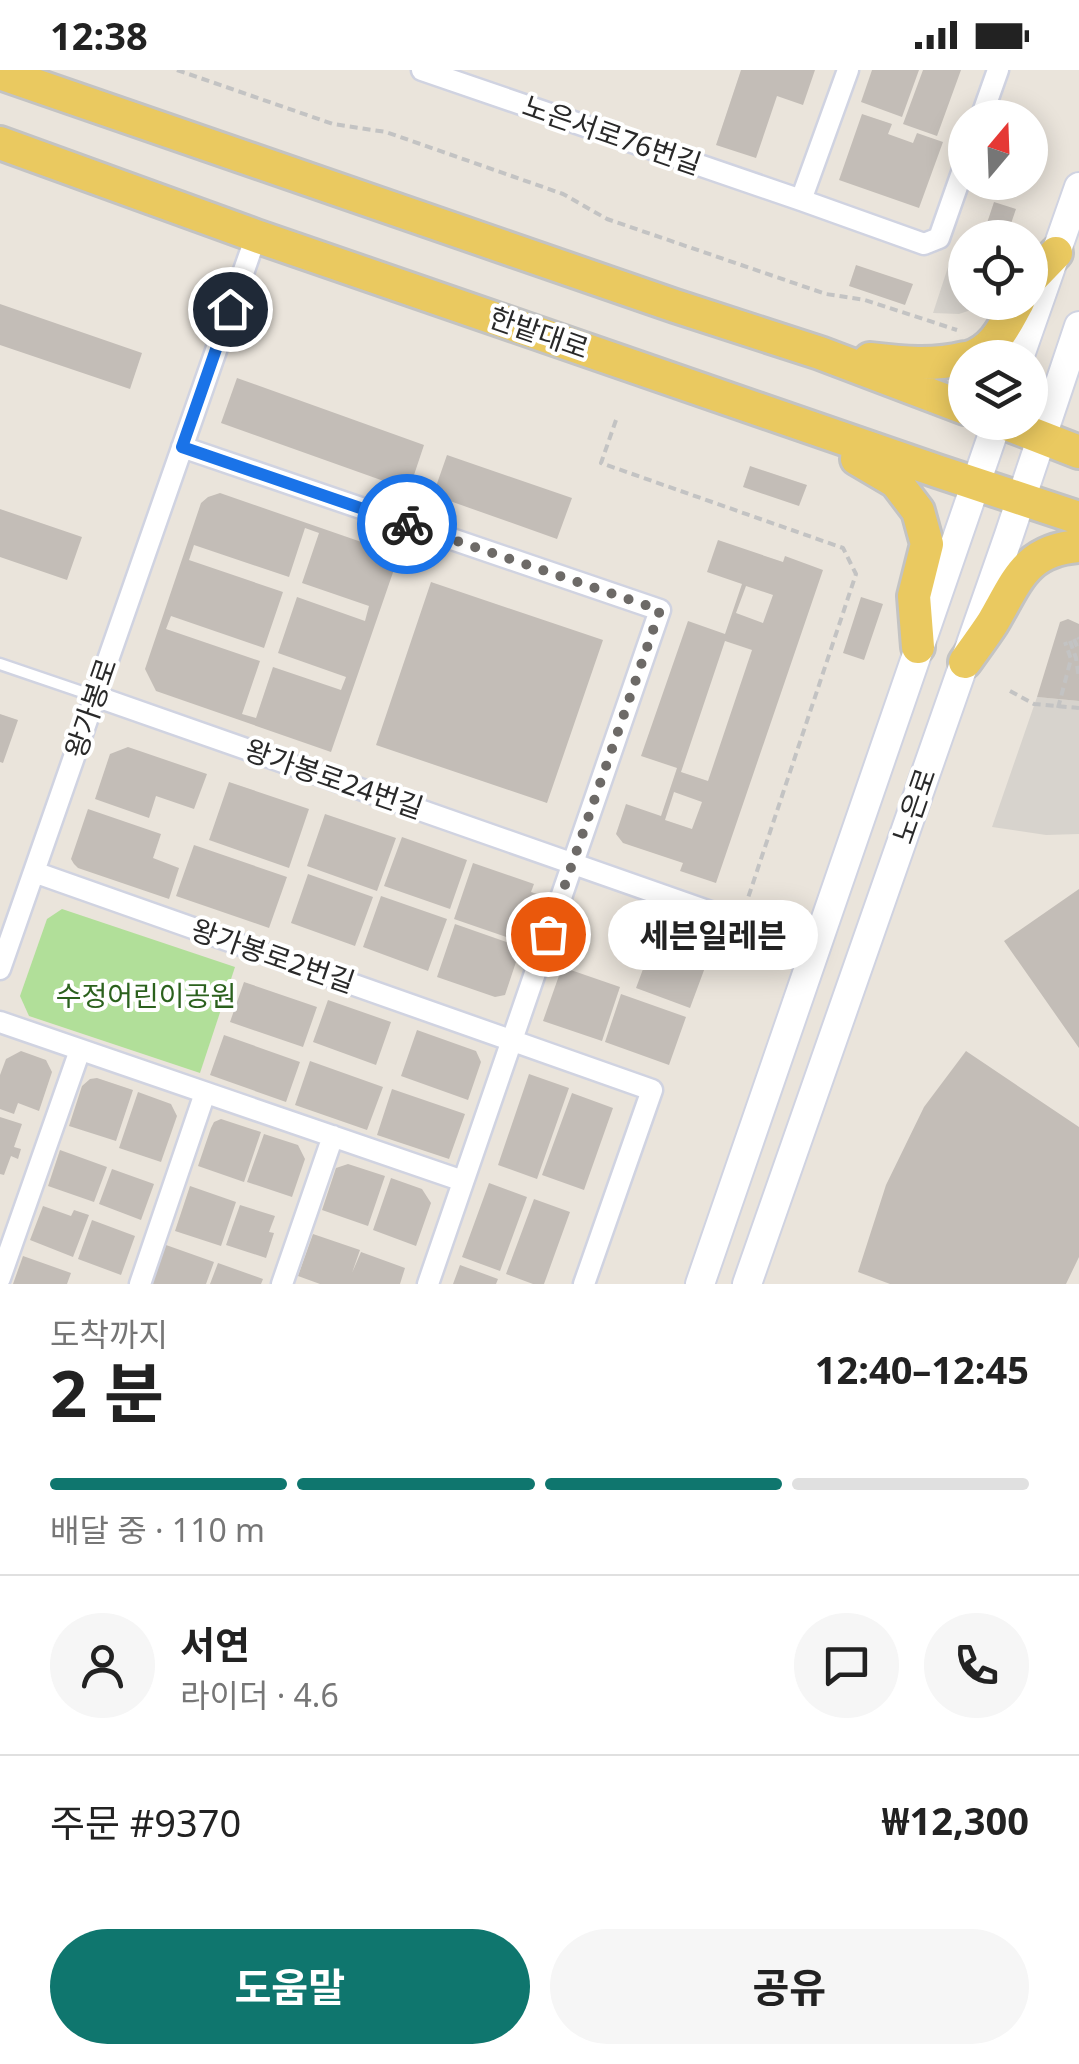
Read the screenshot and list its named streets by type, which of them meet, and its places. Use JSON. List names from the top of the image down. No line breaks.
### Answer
{"streets":{"main road":["한밭대로"],"street":["노은서로76번길","왕가봉로","왕가봉로24번길","노은로","왕가봉로2번길"]},"crossings":[["한밭대로","왕가봉로"],["한밭대로","노은로"],["왕가봉로","왕가봉로24번길"],["왕가봉로","왕가봉로2번길"],["왕가봉로24번길","노은로"]],"parks":["수정어린이공원"],"places":["세븐일레븐"],"north":"top","page":{"status":"12:38","bubble":"세븐일레븐","heading":["2 분","도착까지","12:40–12:45"],"panel":["서연","라이더 · 4.6","주문 #9370","₩12,300"],"bar":"배달 중 · 110 m","buttons":["도움말","공유"]}}
